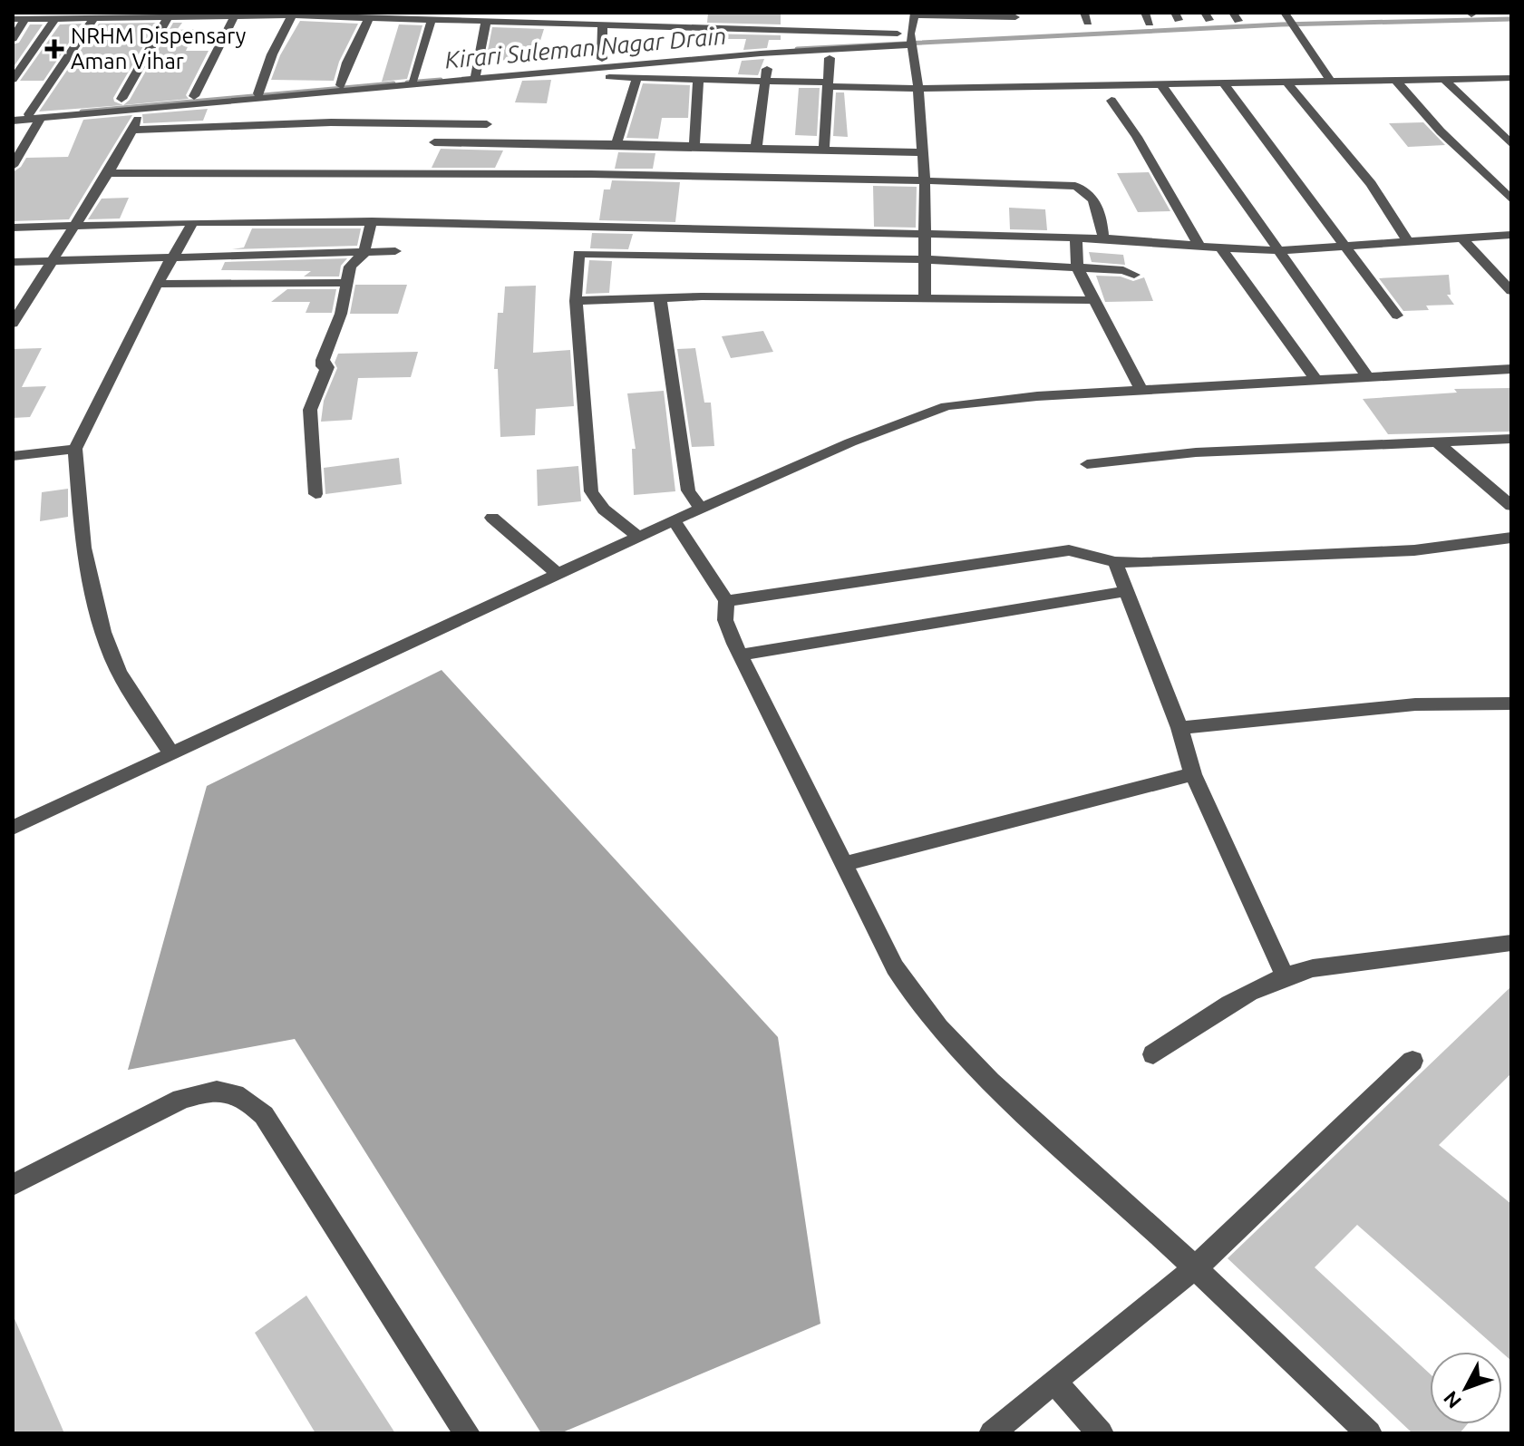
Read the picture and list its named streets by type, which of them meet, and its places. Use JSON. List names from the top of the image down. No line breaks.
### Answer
{"water":["Kirari Suleman Nagar Drain"],"places":{"health":["NRHM Dispensary Aman Vihar"]},"north":"bottom left"}
